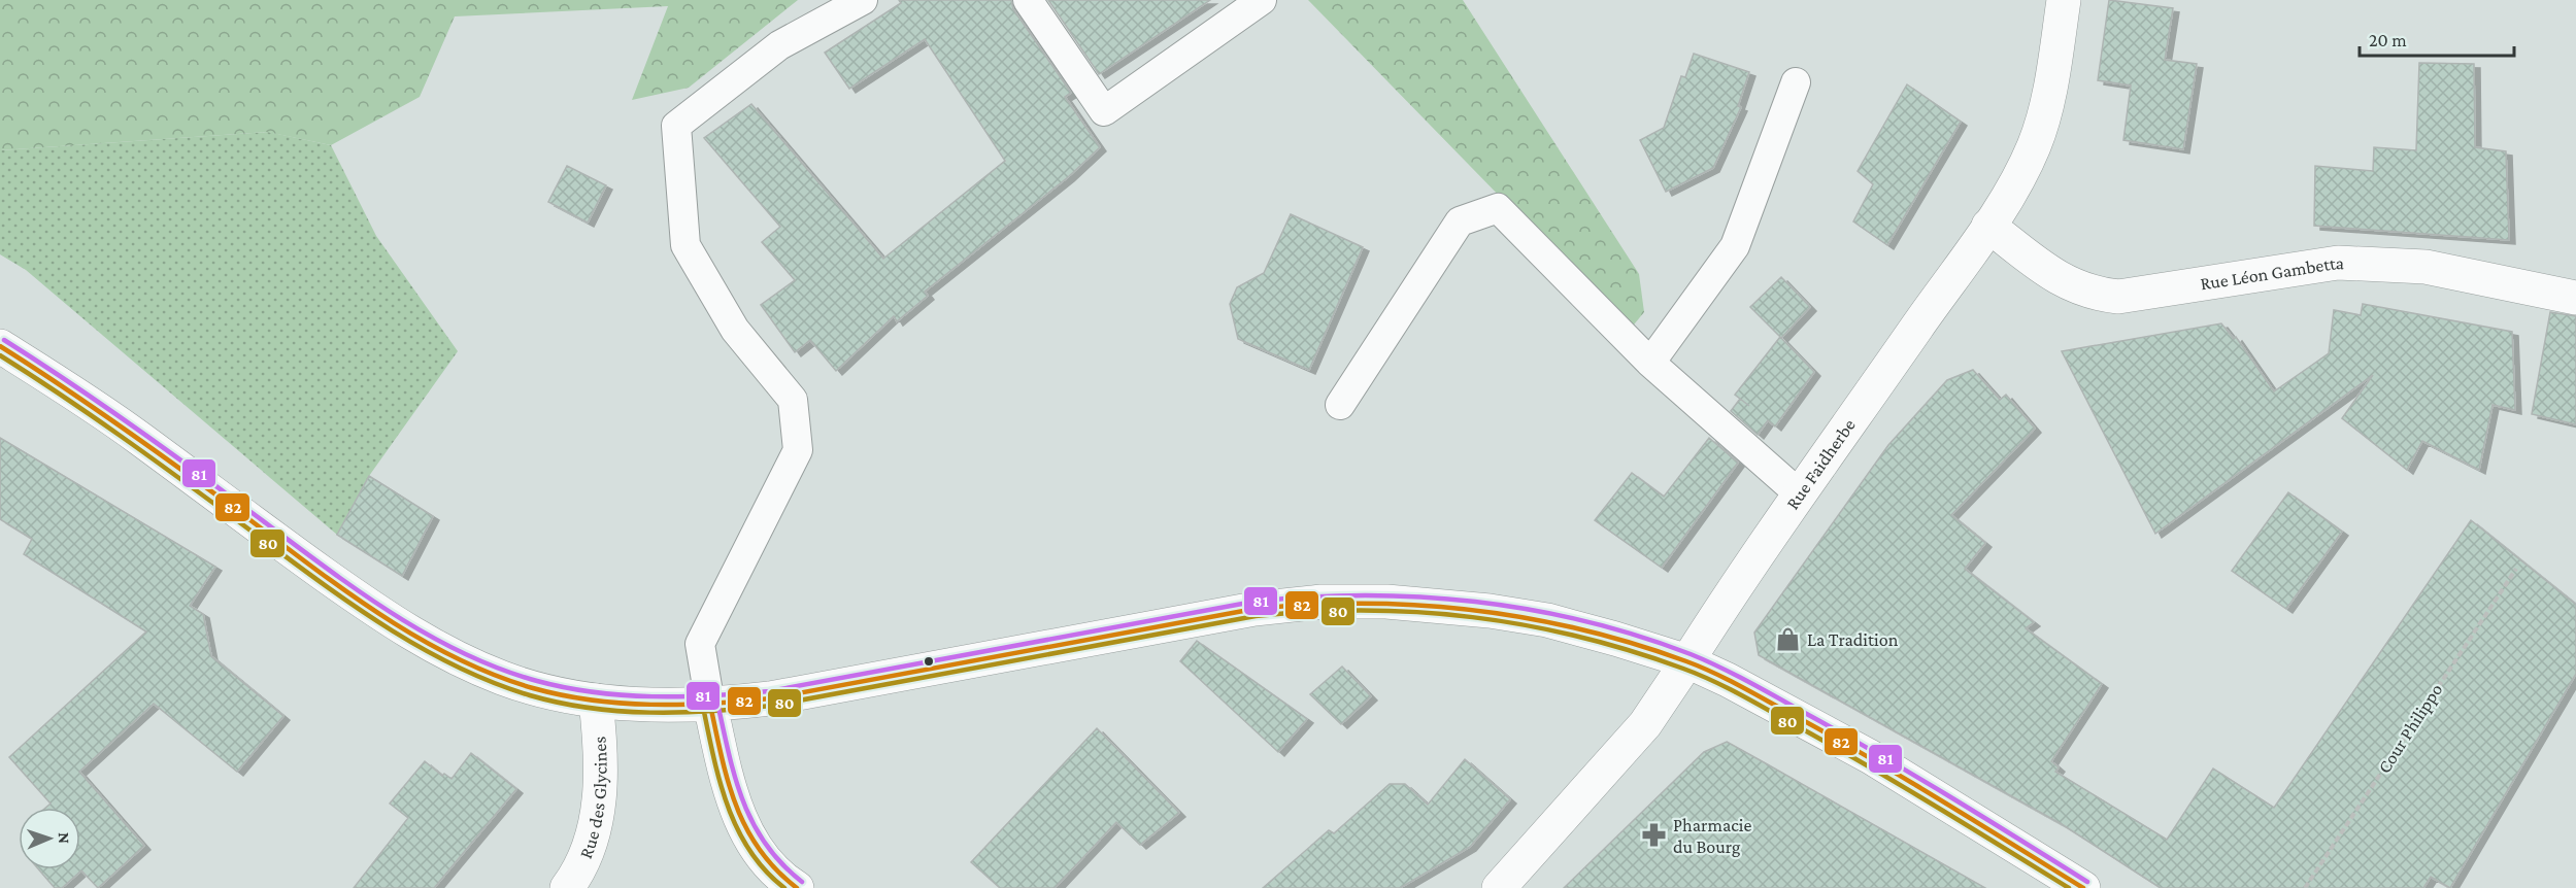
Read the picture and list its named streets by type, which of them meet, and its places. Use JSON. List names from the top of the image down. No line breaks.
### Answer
{"streets":{"main road":["Rue Léon Gambetta","Rue Faidherbe","Rue des Glycines"],"path":["Cour Philippo"]},"crossings":[["Rue Léon Gambetta","Rue Faidherbe"]],"places":{"shop":["La Tradition"],"pharmacy":["Pharmacie du Bourg"]},"lines":["transit line 81","transit line 82","transit line 80"],"scale_bar":"20 m","north":"right"}
